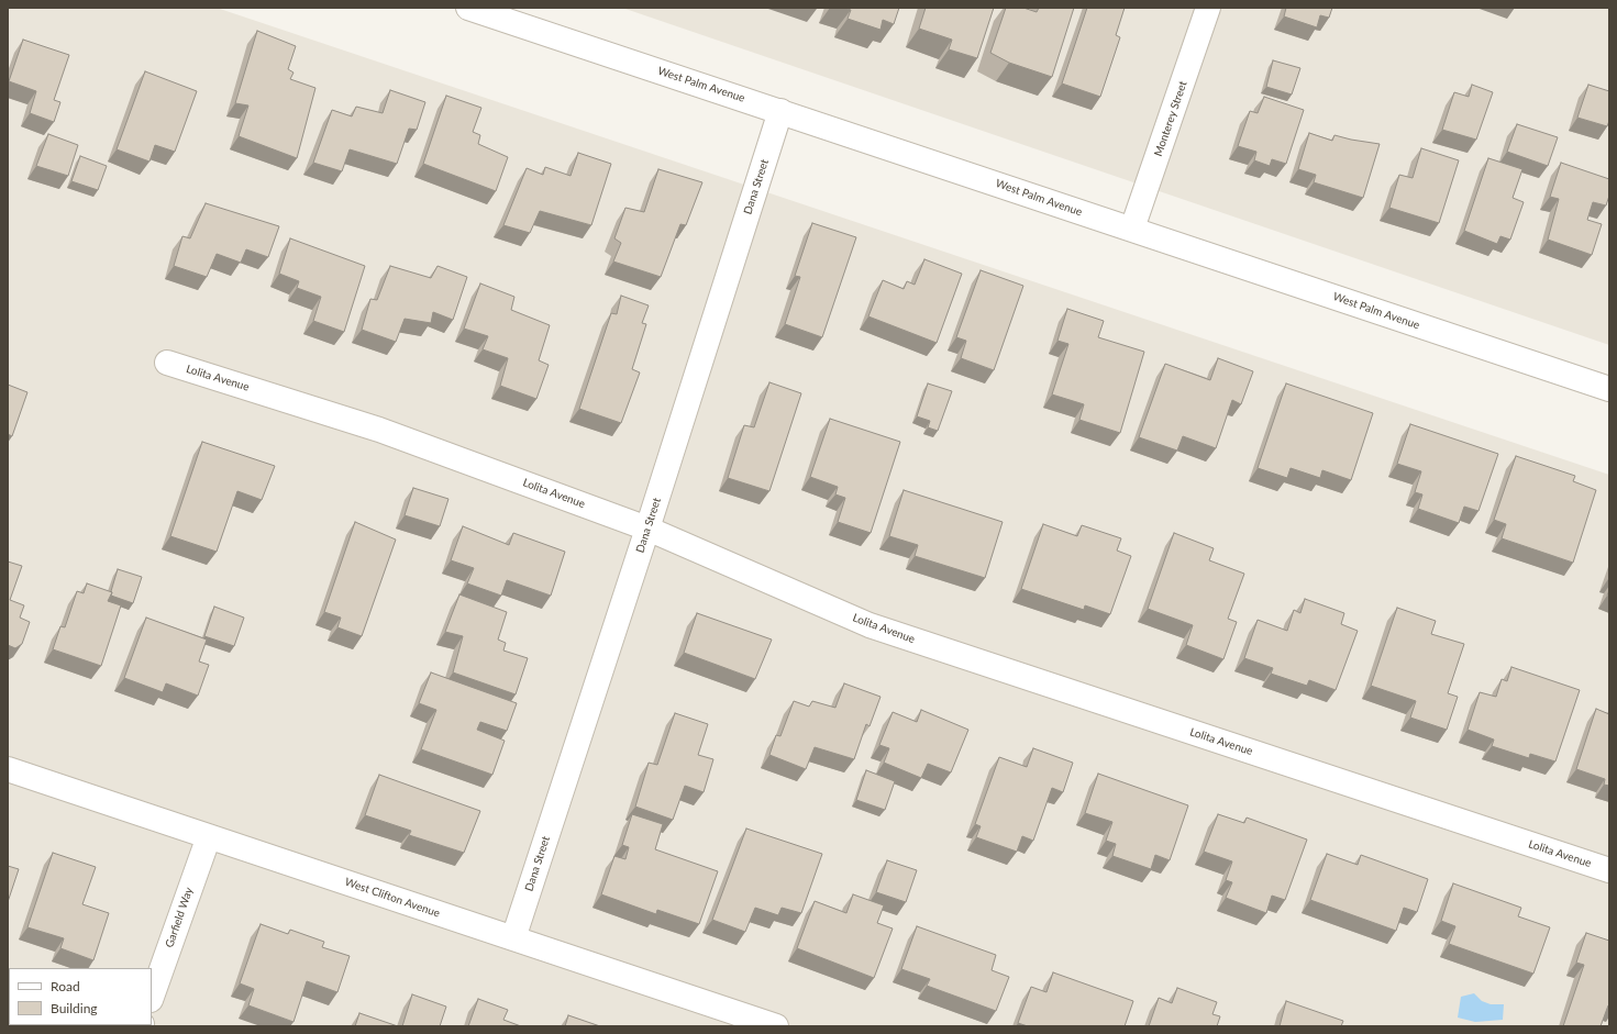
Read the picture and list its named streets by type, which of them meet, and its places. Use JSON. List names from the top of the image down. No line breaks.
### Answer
{"streets":{"street":["West Palm Avenue","Monterey Street","Dana Street","Lolita Avenue","West Clifton Avenue","Garfield Way"]},"crossings":[["West Palm Avenue","Monterey Street"],["West Palm Avenue","Dana Street"],["Dana Street","Lolita Avenue"],["Dana Street","West Clifton Avenue"],["West Clifton Avenue","Garfield Way"]],"legend":["Road","Building"]}
